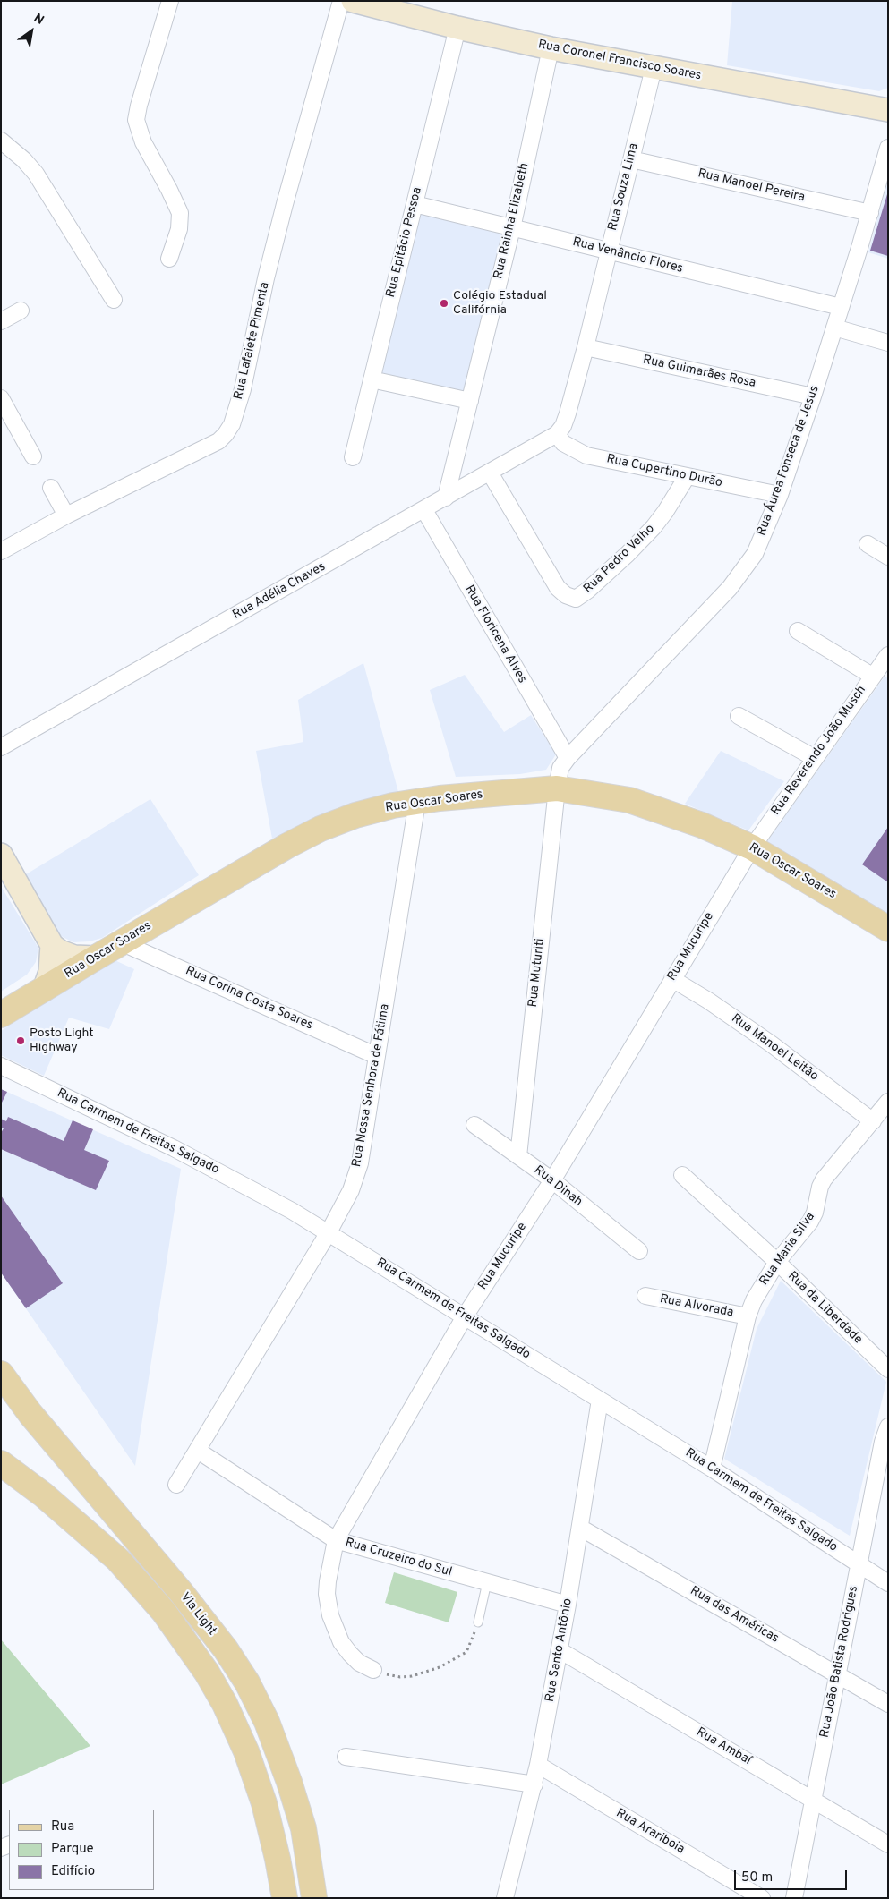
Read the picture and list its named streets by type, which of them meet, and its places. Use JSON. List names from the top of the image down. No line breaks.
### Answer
{"streets":{"main road":["Rua Oscar Soares","Via Light"],"street":["Rua Coronel Francisco Soares","Rua Manoel Pereira","Rua Souza Lima","Rua Rainha Elizabeth","Rua Epitácio Pessoa","Rua Venâncio Flores","Rua Lafaiete Pimenta","Rua Guimarães Rosa","Rua Áurea Fonseca de Jesus","Rua Cupertino Durão","Rua Pedro Velho","Rua Adélia Chaves","Rua Floricena Alves","Rua Reverendo João Musch","Rua Mucuripe","Rua Muturiti","Rua Corina Costa Soares","Rua Manoel Leitão","Rua Nossa Senhora de Fátima","Rua Carmem de Freitas Salgado","Rua Dinah","Rua Maria Silva","Rua Alvorada","Rua da Liberdade","Rua Cruzeiro do Sul","Rua das Américas","Rua Santo Antônio","Rua João Batista Rodrigues","Rua Ambaí","Rua Arariboia"]},"crossings":[["Rua Coronel Francisco Soares","Rua Souza Lima"],["Rua Coronel Francisco Soares","Rua Rainha Elizabeth"],["Rua Coronel Francisco Soares","Rua Epitácio Pessoa"],["Rua Manoel Pereira","Rua Souza Lima"],["Rua Manoel Pereira","Rua Áurea Fonseca de Jesus"],["Rua Souza Lima","Rua Venâncio Flores"],["Rua Souza Lima","Rua Guimarães Rosa"],["Rua Souza Lima","Rua Cupertino Durão"],["Rua Souza Lima","Rua Adélia Chaves"],["Rua Rainha Elizabeth","Rua Venâncio Flores"],["Rua Rainha Elizabeth","Rua Adélia Chaves"],["Rua Epitácio Pessoa","Rua Venâncio Flores"],["Rua Venâncio Flores","Rua Áurea Fonseca de Jesus"],["Rua Guimarães Rosa","Rua Áurea Fonseca de Jesus"],["Rua Áurea Fonseca de Jesus","Rua Cupertino Durão"],["Rua Áurea Fonseca de Jesus","Rua Floricena Alves"],["Rua Áurea Fonseca de Jesus","Rua Oscar Soares"],["Rua Áurea Fonseca de Jesus","Rua Muturiti"],["Rua Cupertino Durão","Rua Pedro Velho"],["Rua Cupertino Durão","Rua Adélia Chaves"],["Rua Pedro Velho","Rua Adélia Chaves"],["Rua Adélia Chaves","Rua Floricena Alves"],["Rua Reverendo João Musch","Rua Oscar Soares"],["Rua Reverendo João Musch","Rua Mucuripe"],["Rua Oscar Soares","Rua Mucuripe"],["Rua Oscar Soares","Rua Muturiti"],["Rua Oscar Soares","Rua Corina Costa Soares"],["Rua Oscar Soares","Rua Nossa Senhora de Fátima"],["Rua Mucuripe","Rua Manoel Leitão"],["Rua Mucuripe","Rua Carmem de Freitas Salgado"],["Rua Mucuripe","Rua Dinah"],["Rua Mucuripe","Rua Cruzeiro do Sul"],["Rua Muturiti","Rua Dinah"],["Rua Corina Costa Soares","Rua Nossa Senhora de Fátima"],["Rua Manoel Leitão","Rua Maria Silva"],["Rua Nossa Senhora de Fátima","Rua Carmem de Freitas Salgado"],["Rua Nossa Senhora de Fátima","Rua Cruzeiro do Sul"],["Rua Carmem de Freitas Salgado","Rua Maria Silva"],["Rua Carmem de Freitas Salgado","Rua Santo Antônio"],["Rua Carmem de Freitas Salgado","Rua João Batista Rodrigues"],["Rua Maria Silva","Rua Alvorada"],["Rua Maria Silva","Rua da Liberdade"],["Rua Cruzeiro do Sul","Rua Santo Antônio"],["Rua das Américas","Rua Santo Antônio"],["Rua das Américas","Rua João Batista Rodrigues"],["Rua Santo Antônio","Rua Ambaí"],["Rua Santo Antônio","Rua Arariboia"],["Rua João Batista Rodrigues","Rua Ambaí"]],"places":["Colégio Estadual Califórnia","Posto Light Highway"],"legend":["Rua","Parque","Edifício"],"scale_bar":"50 m","north":"top right"}
